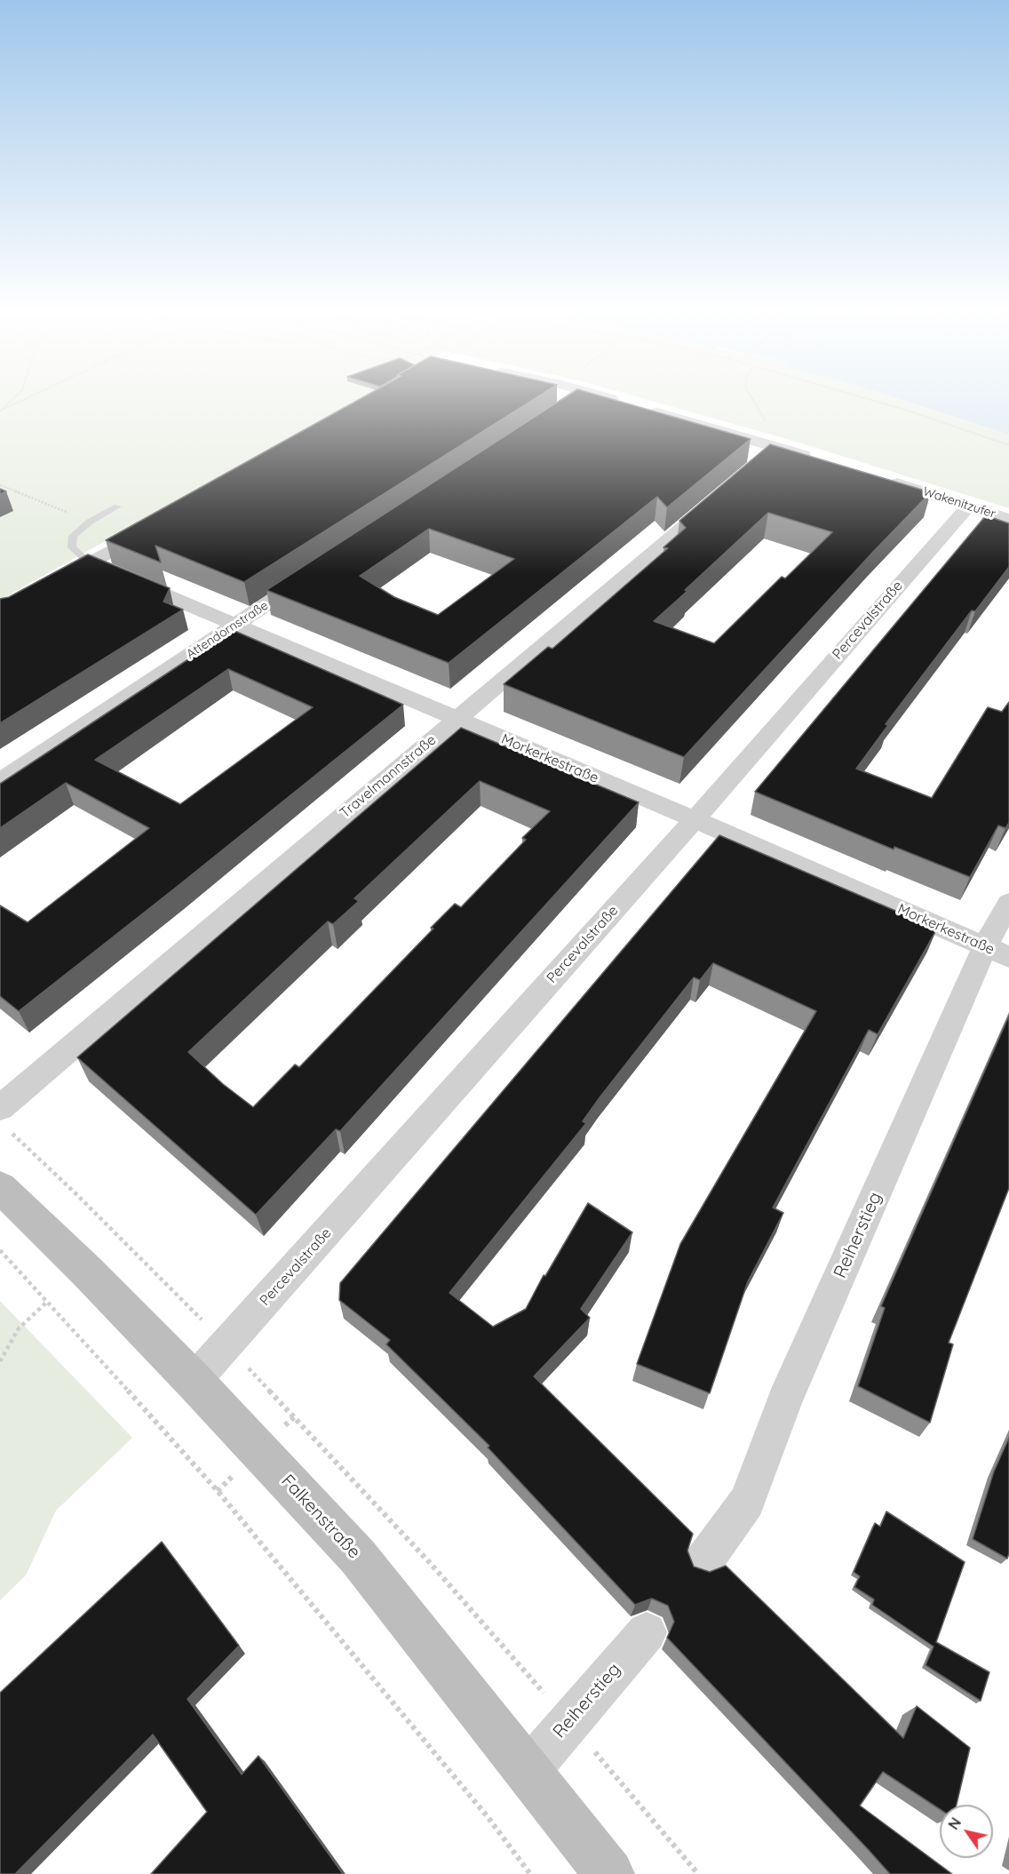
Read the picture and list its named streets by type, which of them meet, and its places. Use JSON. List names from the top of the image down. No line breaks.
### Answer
{"streets":{"main road":["Falkenstraße"],"street":["Wakenitzufer","Percevalstraße","Attendornstraße","Morkerkestraße","Travelmannstraße","Reiherstieg"]},"crossings":[["Wakenitzufer","Percevalstraße"],["Percevalstraße","Morkerkestraße"],["Percevalstraße","Falkenstraße"],["Attendornstraße","Morkerkestraße"],["Morkerkestraße","Travelmannstraße"],["Morkerkestraße","Reiherstieg"],["Reiherstieg","Falkenstraße"]],"north":"top left"}
